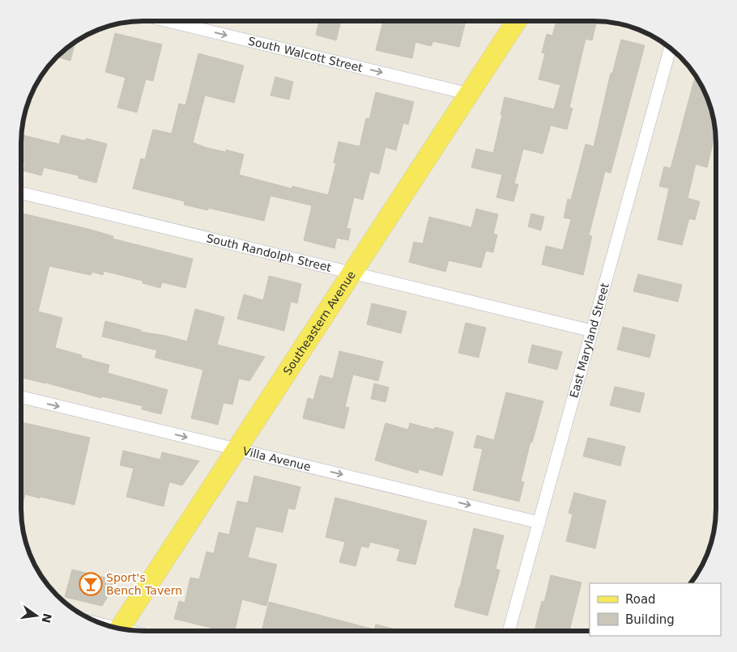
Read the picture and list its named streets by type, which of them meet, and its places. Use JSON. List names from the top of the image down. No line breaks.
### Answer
{"streets":{"main road":["Southeastern Avenue"],"street":["South Walcott Street","South Randolph Street","East Maryland Street","Villa Avenue"]},"crossings":[["South Walcott Street","Southeastern Avenue"],["South Randolph Street","Southeastern Avenue"],["South Randolph Street","East Maryland Street"],["Southeastern Avenue","Villa Avenue"],["East Maryland Street","Villa Avenue"]],"one_way":["South Walcott Street","Villa Avenue"],"places":{"bar":["Sport's Bench Tavern"]},"legend":["Road","Building"],"north":"right"}
